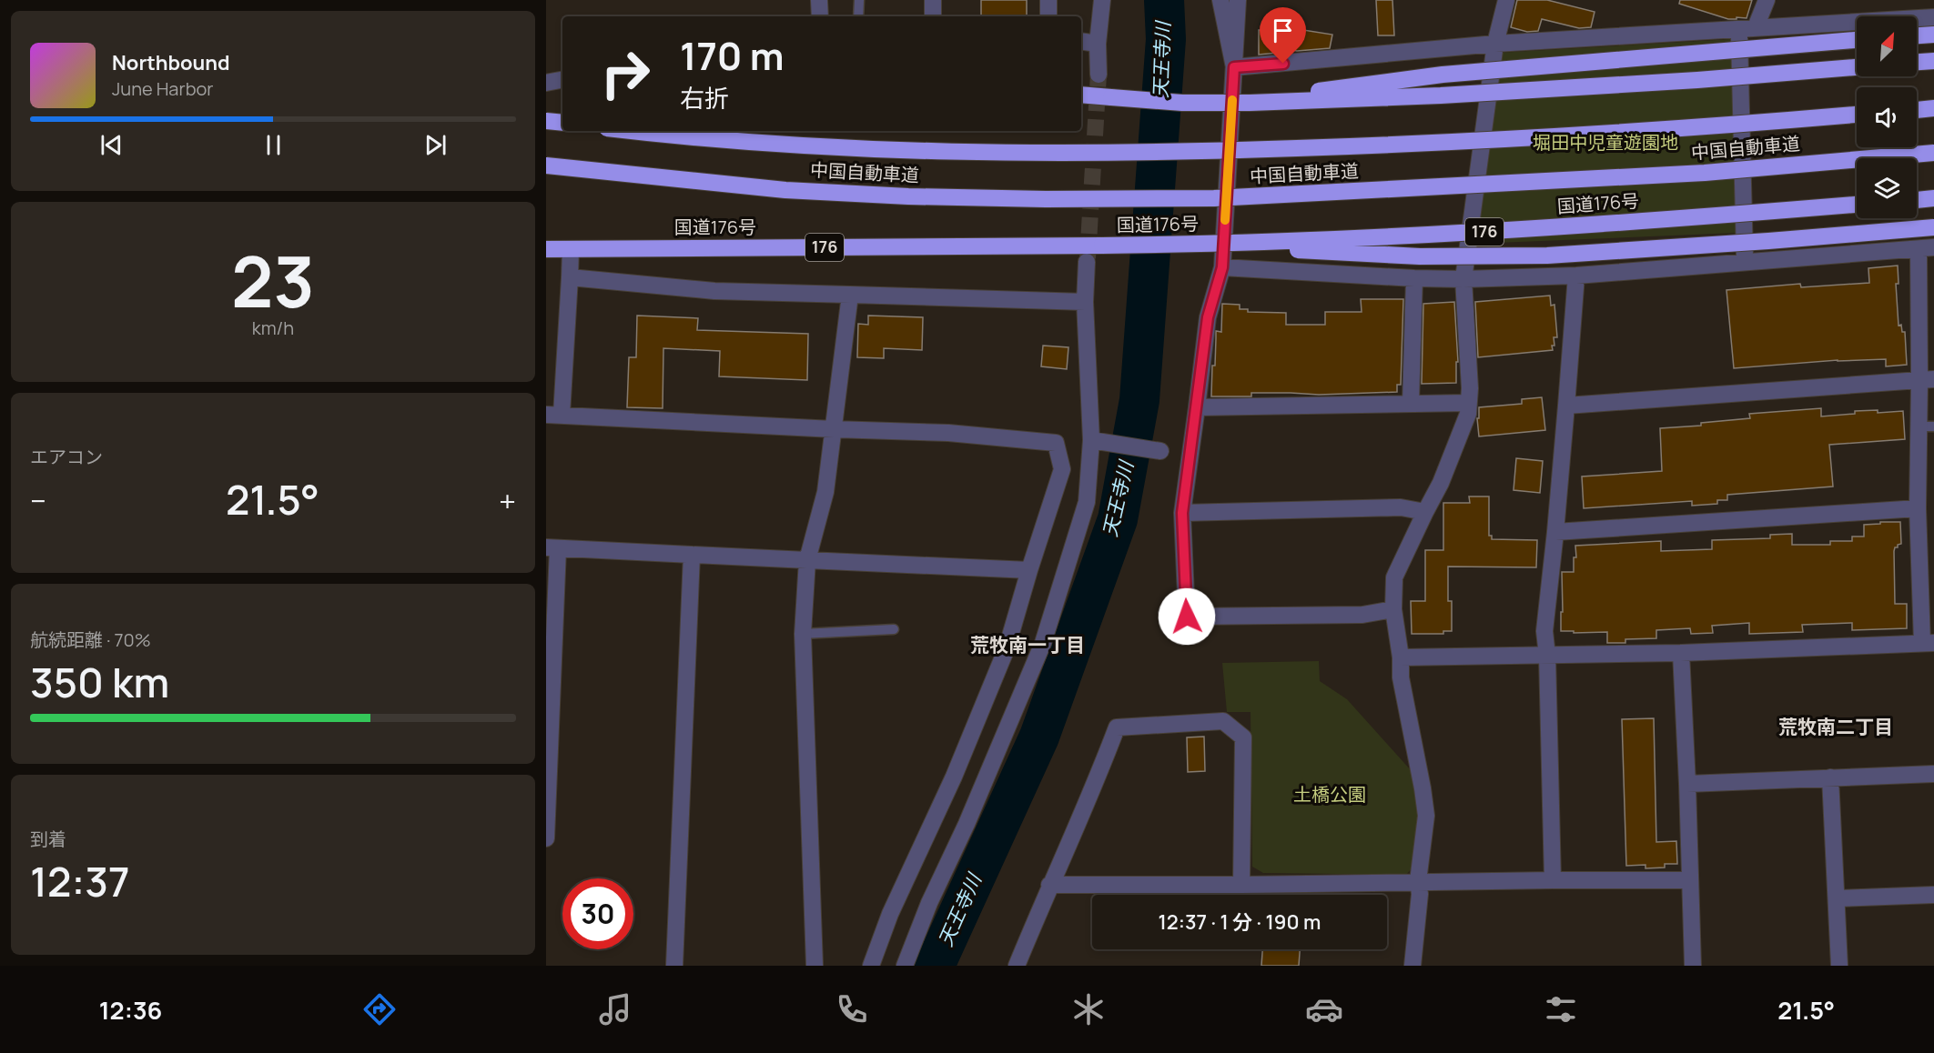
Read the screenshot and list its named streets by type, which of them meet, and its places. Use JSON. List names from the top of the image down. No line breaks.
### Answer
{"streets":{"highway":["中国自動車道","国道176号","176"]},"districts":["荒牧南一丁目","荒牧南二丁目"],"water":["天王寺川"],"parks":["堀田中児童遊園地","土橋公園"],"north":"top right","page":{"turn":["170 m","右折"],"song":["Northbound","June Harbor"],"tile":[["23","km/h"],"エアコン",["航続距離 · 70%","350 km"],["到着","12:37"]],"heat":["−","21.5°","+"],"limit":"30","trip":"12:37 · 1 分 · 190 m","tabs":["12:36","21.5°"]}}
